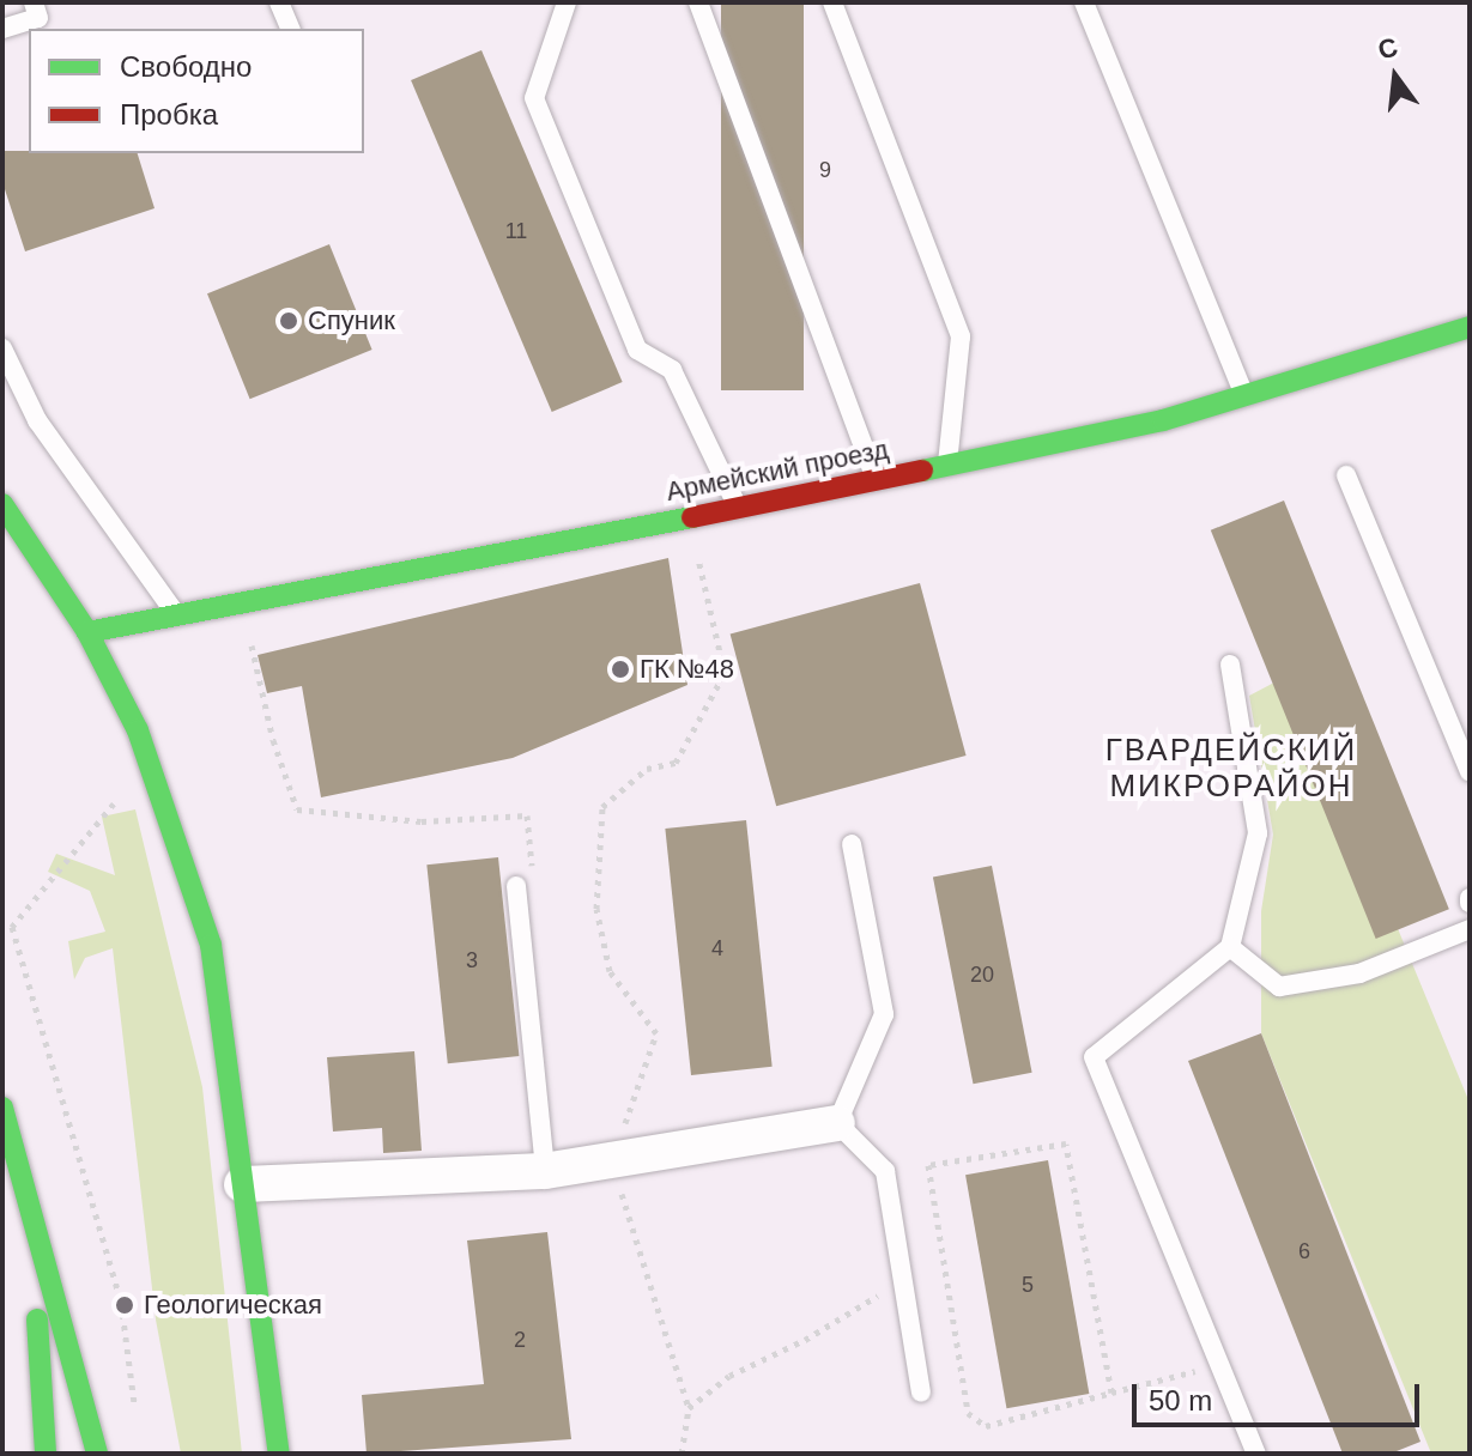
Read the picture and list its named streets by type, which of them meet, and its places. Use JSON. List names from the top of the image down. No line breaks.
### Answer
{"streets":{"street":["Армейский проезд"]},"districts":["ГВАРДЕЙСКИЙ МИКРОРАЙОН"],"places":["Спуник","ГК №48","Геологическая"],"house_numbers":["9","11","4","3","20","6","5","2"],"legend":["Свободно","Пробка"],"scale_bar":"50 m","north":"top"}
